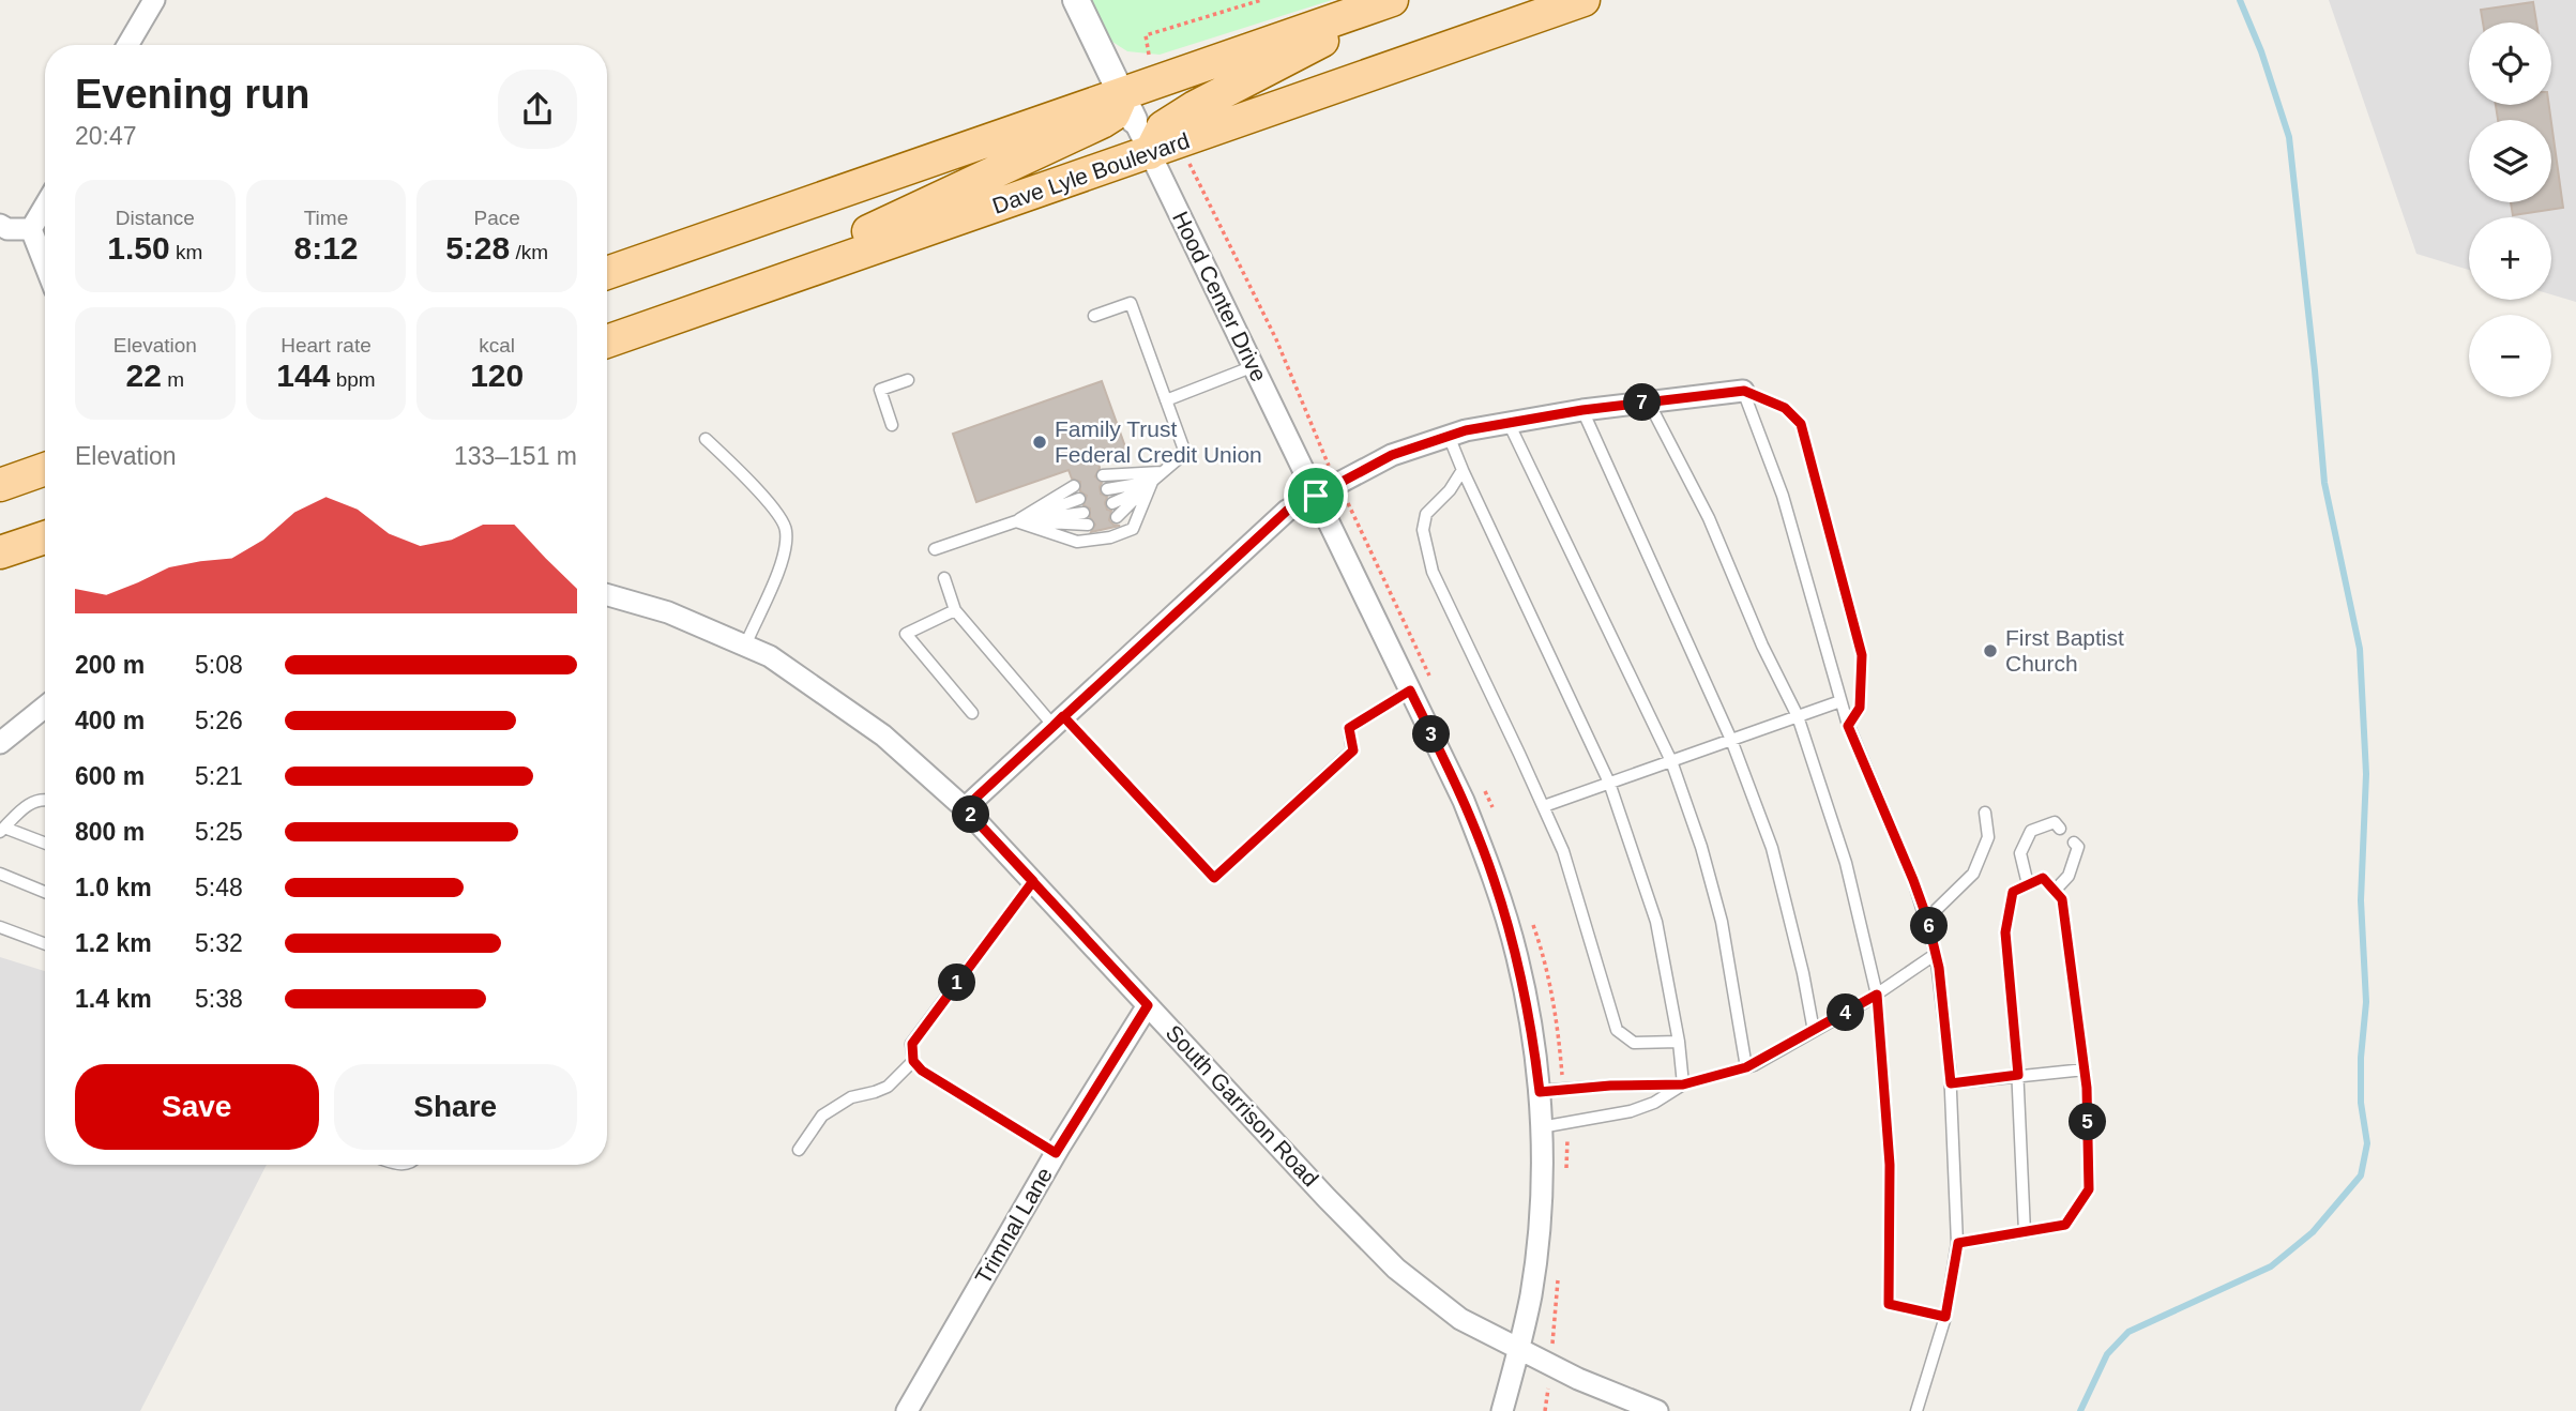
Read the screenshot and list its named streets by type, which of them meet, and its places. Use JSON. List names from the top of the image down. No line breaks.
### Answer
{"streets":{"main road":["Dave Lyle Boulevard"],"street":["Hood Center Drive","South Garrison Road","Trimnal Lane"]},"crossings":[["Dave Lyle Boulevard","Hood Center Drive"],["Hood Center Drive","South Garrison Road"],["South Garrison Road","Trimnal Lane"]],"places":["Family Trust Federal Credit Union","First Baptist Church"],"page":{"map_buttons":["+","−"],"heading":["Evening run","20:47"],"stats":[["Distance","1.50 km"],["Time","8:12"],["Pace","5:28 /km"],["Elevation","22 m"],["Heart rate","144 bpm"],["kcal","120"]],"pins":["7","3","2","6","1","4","5"],"chart":["Elevation","133–151 m"],"list":[{"name":"200 m","note":"5:08"},{"name":"400 m","note":"5:26"},{"name":"600 m","note":"5:21"},{"name":"800 m","note":"5:25"},{"name":"1.0 km","note":"5:48"},{"name":"1.2 km","note":"5:32"},{"name":"1.4 km","note":"5:38"}],"buttons":["Save","Share"]}}
